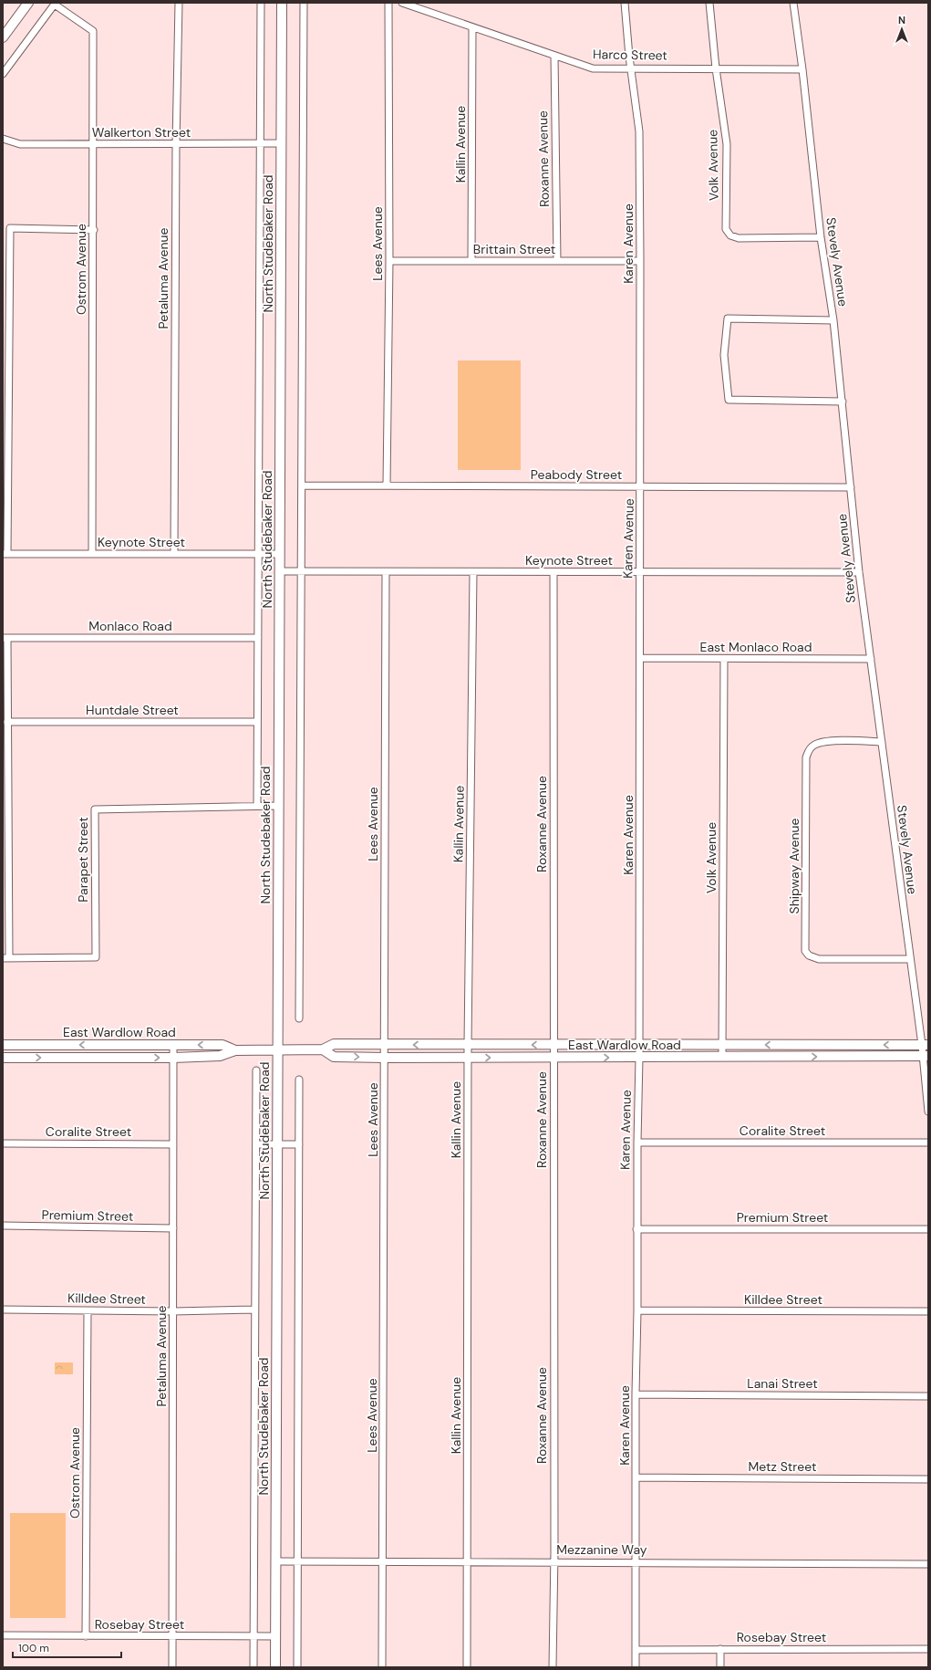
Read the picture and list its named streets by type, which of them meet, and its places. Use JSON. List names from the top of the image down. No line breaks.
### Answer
{"streets":{"main road":["North Studebaker Road","East Wardlow Road"],"street":["Harco Street","Walkerton Street","Kallin Avenue","Roxanne Avenue","Volk Avenue","Lees Avenue","Karen Avenue","Brittain Street","Stevely Avenue","Ostrom Avenue","Petaluma Avenue","Peabody Street","Keynote Street","Monlaco Road","East Monlaco Road","Huntdale Street","Parapet Street","Shipway Avenue","Coralite Street","Premium Street","Killdee Street","Lanai Street","Metz Street","Mezzanine Way","Rosebay Street"]},"crossings":[["Harco Street","Kallin Avenue"],["Harco Street","Roxanne Avenue"],["Harco Street","Volk Avenue"],["Harco Street","Karen Avenue"],["Harco Street","Stevely Avenue"],["Walkerton Street","North Studebaker Road"],["Walkerton Street","Ostrom Avenue"],["Walkerton Street","Petaluma Avenue"],["Kallin Avenue","Brittain Street"],["Kallin Avenue","Keynote Street"],["Kallin Avenue","East Wardlow Road"],["Kallin Avenue","Mezzanine Way"],["Roxanne Avenue","Brittain Street"],["Roxanne Avenue","Keynote Street"],["Roxanne Avenue","East Wardlow Road"],["Roxanne Avenue","Mezzanine Way"],["Volk Avenue","Stevely Avenue"],["Volk Avenue","East Monlaco Road"],["Volk Avenue","East Wardlow Road"],["North Studebaker Road","Keynote Street"],["North Studebaker Road","Monlaco Road"],["North Studebaker Road","Huntdale Street"],["North Studebaker Road","Parapet Street"],["North Studebaker Road","East Wardlow Road"],["North Studebaker Road","Killdee Street"],["North Studebaker Road","Mezzanine Way"],["North Studebaker Road","Rosebay Street"],["Lees Avenue","Brittain Street"],["Lees Avenue","Peabody Street"],["Lees Avenue","Keynote Street"],["Lees Avenue","East Wardlow Road"],["Lees Avenue","Mezzanine Way"],["Karen Avenue","Brittain Street"],["Karen Avenue","Peabody Street"],["Karen Avenue","Keynote Street"],["Karen Avenue","East Monlaco Road"],["Karen Avenue","East Wardlow Road"],["Karen Avenue","Coralite Street"],["Karen Avenue","Premium Street"],["Karen Avenue","Killdee Street"],["Karen Avenue","Lanai Street"],["Karen Avenue","Metz Street"],["Karen Avenue","Mezzanine Way"],["Karen Avenue","Rosebay Street"],["Stevely Avenue","Peabody Street"],["Stevely Avenue","Keynote Street"],["Stevely Avenue","East Monlaco Road"],["Stevely Avenue","Shipway Avenue"],["Stevely Avenue","East Wardlow Road"],["Ostrom Avenue","Keynote Street"],["Ostrom Avenue","Killdee Street"],["Ostrom Avenue","Rosebay Street"],["Petaluma Avenue","Keynote Street"],["Petaluma Avenue","East Wardlow Road"],["Petaluma Avenue","Coralite Street"],["Petaluma Avenue","Premium Street"],["Petaluma Avenue","Killdee Street"],["Petaluma Avenue","Rosebay Street"]],"scale_bar":"100 m","north":"top"}
